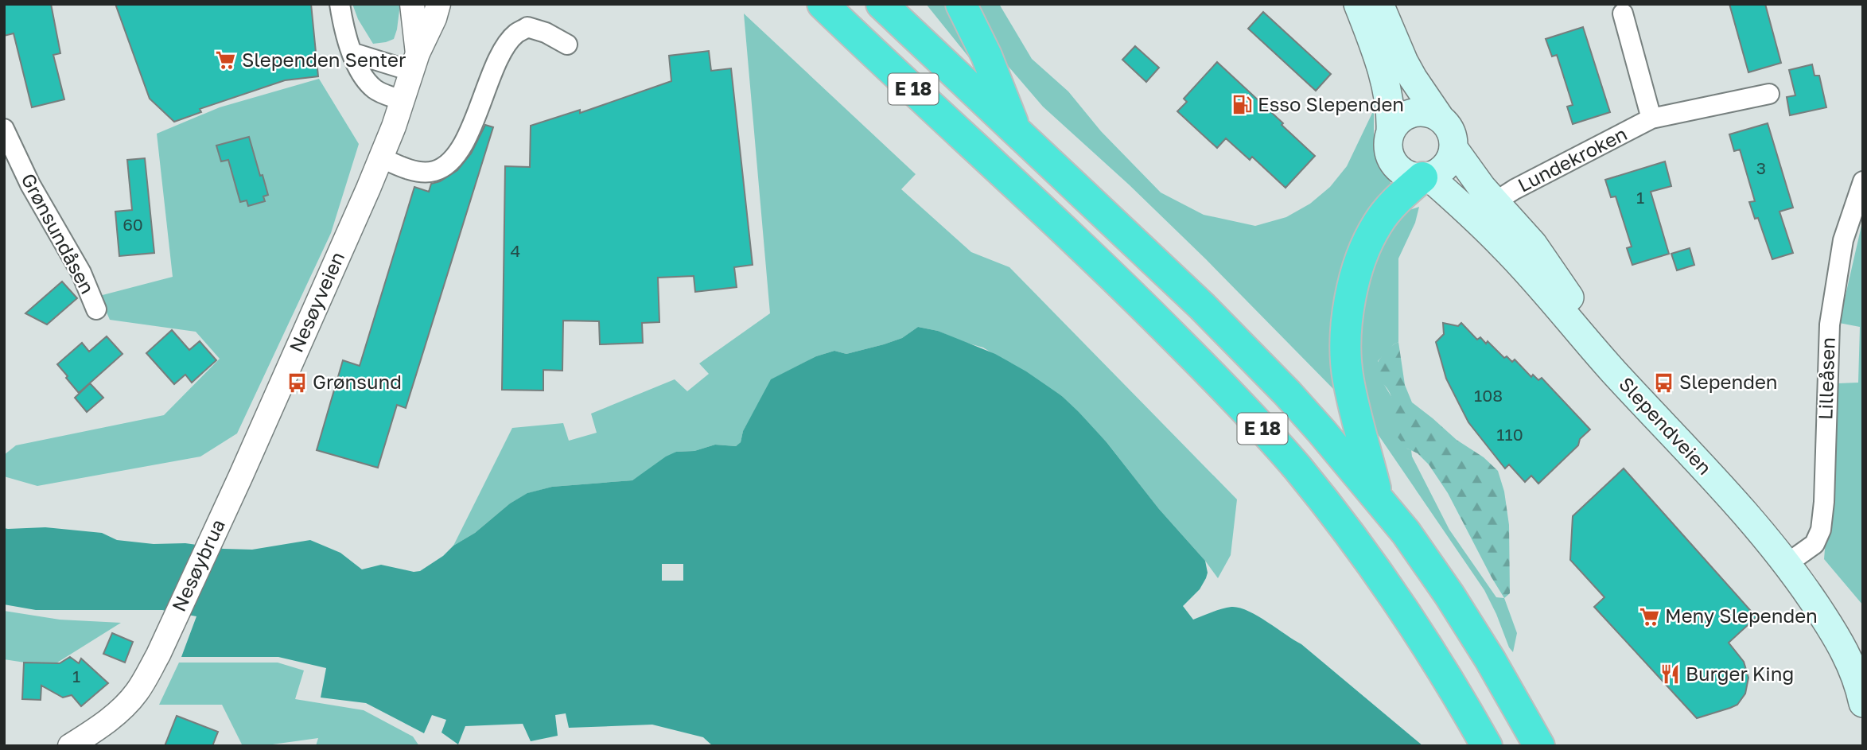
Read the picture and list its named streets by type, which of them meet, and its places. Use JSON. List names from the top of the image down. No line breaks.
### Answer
{"streets":{"highway":["E 18"],"main road":["Slependveien"],"street":["Lundekroken","Grønsundåsen","Nesøyveien","Lilleåsen","Nesøybrua"]},"crossings":[["E 18","Slependveien"],["Lundekroken","Slependveien"],["Nesøyveien","Nesøybrua"],["Lilleåsen","Slependveien"]],"places":{"supermarket":["Slependen Senter","Meny Slependen"],"fuel station":["Esso Slependen"],"bus stop":["Grønsund","Slependen"],"restaurant":["Burger King"]},"house_numbers":["3","1","60","4","108","110","1"]}
